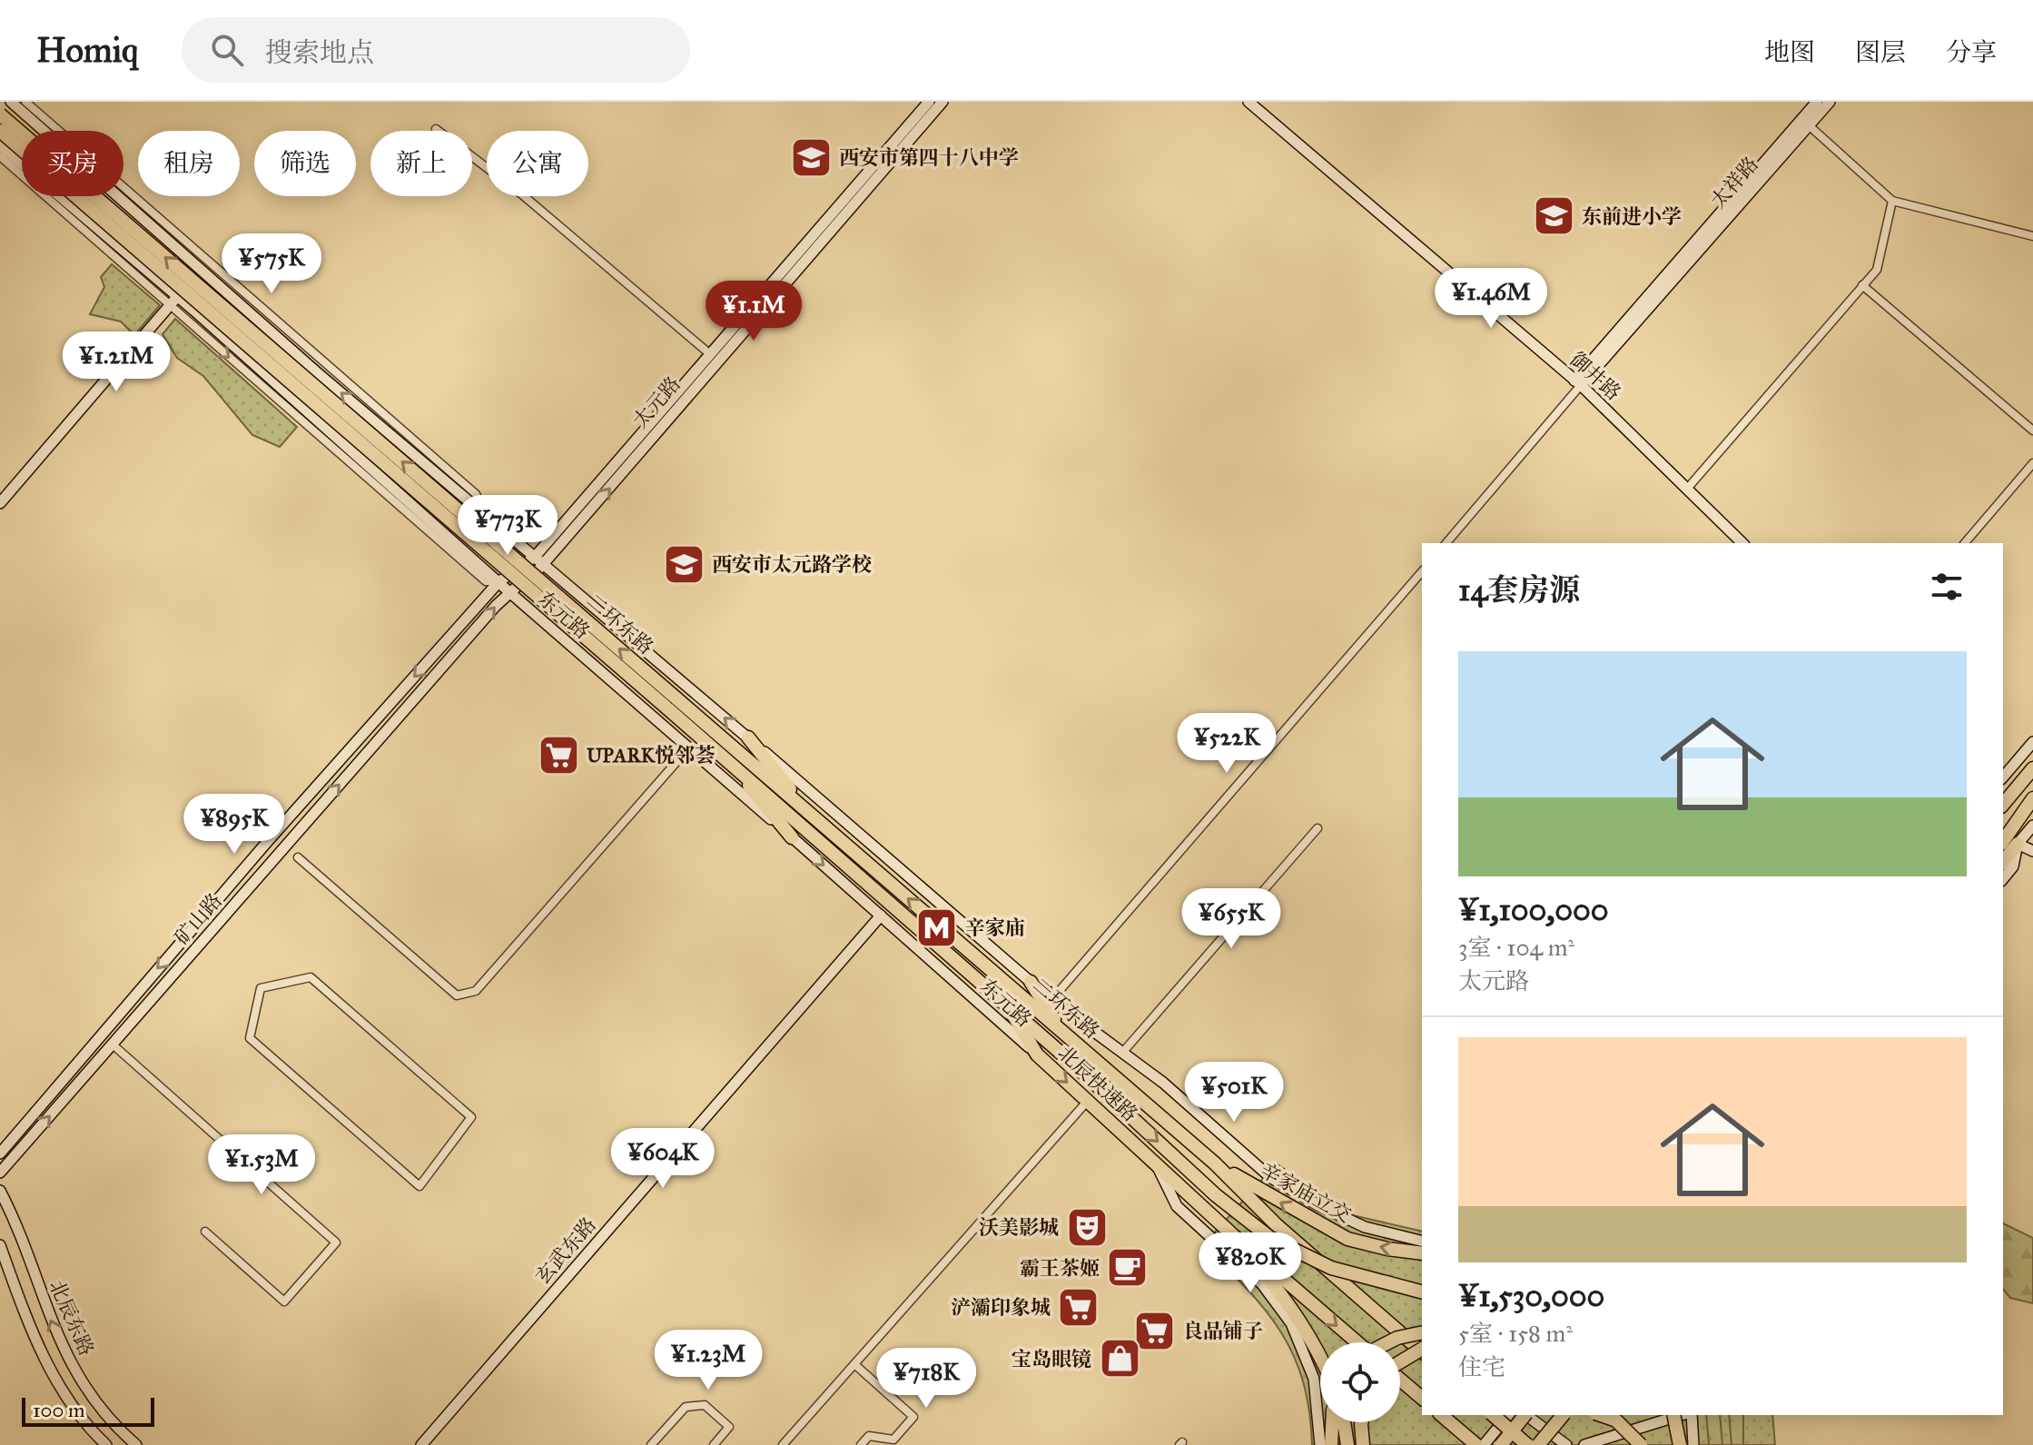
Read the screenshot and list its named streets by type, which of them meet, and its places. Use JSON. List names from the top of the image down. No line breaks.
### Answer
{"streets":{"highway":["二环东路","北辰快速路","辛家庙立交"],"main road":["太祥路","御井路","太元路","东元路","矿山路","玄武东路","北辰东路"]},"crossings":[["太祥路","御井路"],["太元路","东元路"],["太元路","矿山路"],["东元路","矿山路"],["东元路","北辰快速路"],["东元路","玄武东路"],["二环东路","辛家庙立交"]],"places":{"school or university":["西安市第四十八中学","东前进小学","西安市太元路学校"],"supermarket":["UPARK悦邻荟","浐灞印象城","良品铺子"],"metro station":["辛家庙"],"theatre":["沃美影城"],"cafe":["霸王茶姬"],"shop":["宝岛眼镜"]},"scale_bar":"100 m","page":{"header":"Homiq","search":"搜索地点","nav":["地图","图层","分享"],"chip":["买房","租房","筛选","新上","公寓"],"price":["¥575K","¥1.46M","¥1.1M","¥1.21M","¥773K","¥522K","¥895K","¥655K","¥501K","¥604K","¥1.53M","¥820K","¥1.23M","¥718K"],"heading":"14套房源","list":[{"name":"¥1,100,000","note":"3室 · 104 m² · 太元路"},{"name":"¥1,530,000","note":"5室 · 158 m² · 住宅"}],"scale":"100 m"}}
